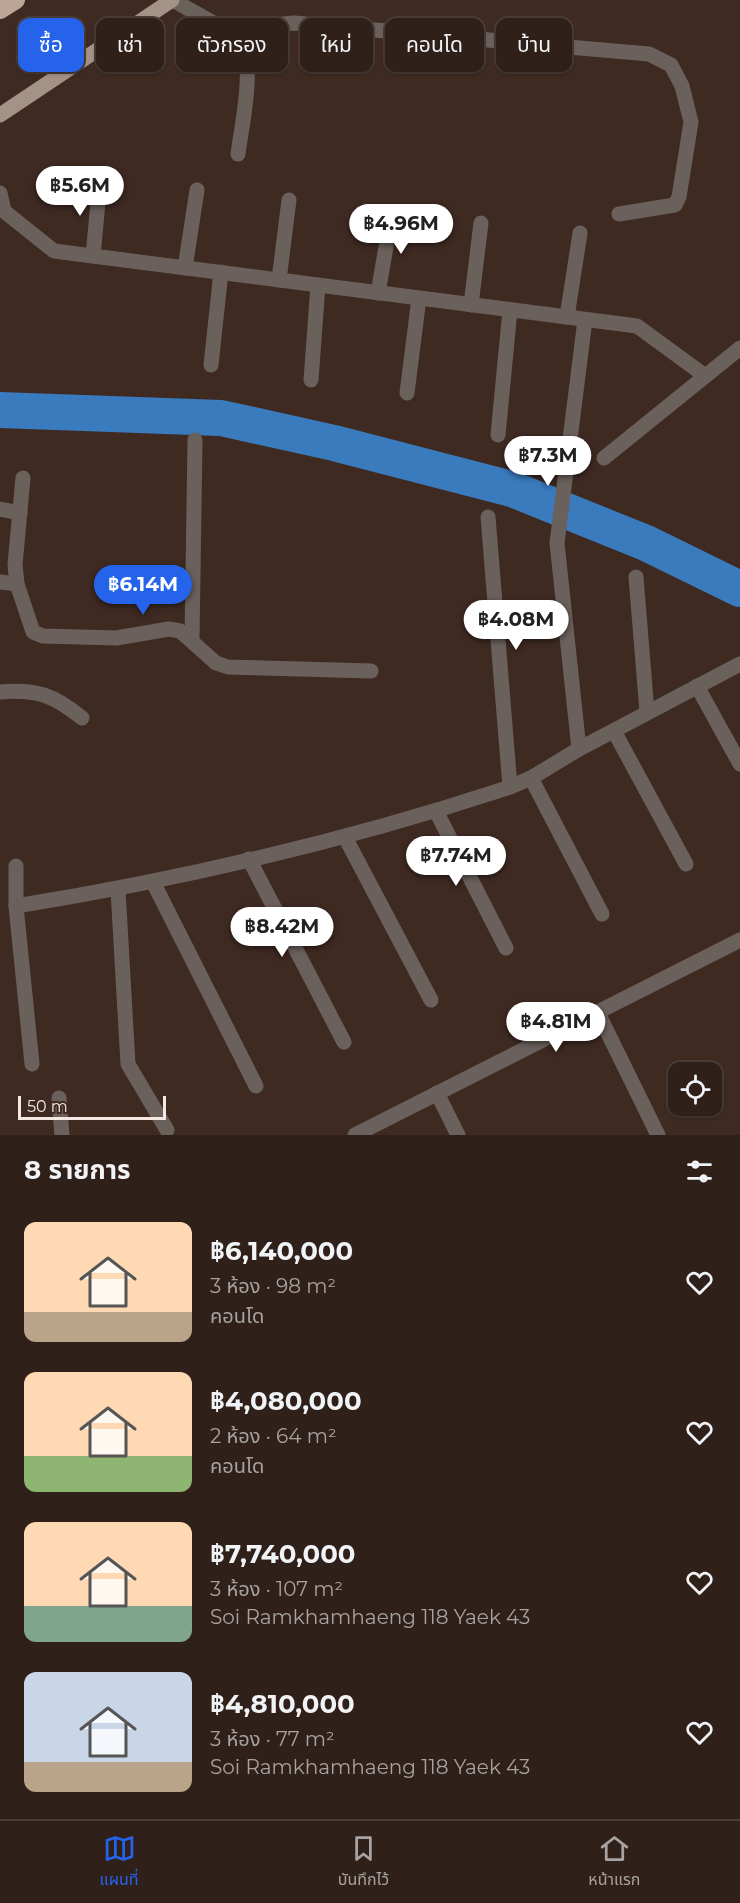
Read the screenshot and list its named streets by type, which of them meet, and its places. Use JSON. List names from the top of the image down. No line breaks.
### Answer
{"scale_bar":"50 m","page":{"chip":["ซื้อ","เช่า","ตัวกรอง","ใหม่","คอนโด","บ้าน"],"price":["฿5.6M","฿4.96M","฿7.3M","฿6.14M","฿4.08M","฿7.74M","฿8.42M","฿4.81M"],"scale":"50 m","heading":"8 รายการ","list":[{"name":"฿6,140,000","note":"3 ห้อง · 98 m² · คอนโด"},{"name":"฿4,080,000","note":"2 ห้อง · 64 m² · คอนโด"},{"name":"฿7,740,000","note":"3 ห้อง · 107 m² · Soi Ramkhamhaeng 118 Yaek 43"},{"name":"฿4,810,000","note":"3 ห้อง · 77 m² · Soi Ramkhamhaeng 118 Yaek 43"}],"tabs":["แผนที่","บันทึกไว้","หน้าแรก"]}}
